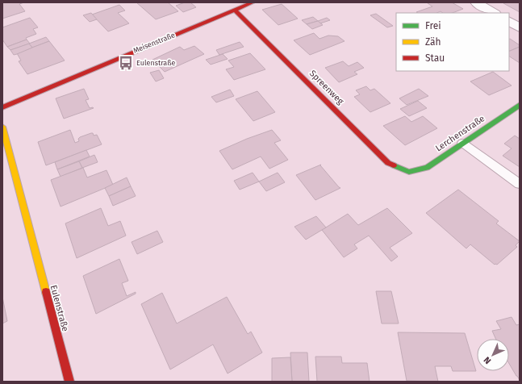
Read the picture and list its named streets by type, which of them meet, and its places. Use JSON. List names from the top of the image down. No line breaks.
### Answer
{"streets":{"street":["Meisenstraße","Spreenweg","Lerchenstraße","Eulenstraße"]},"crossings":[["Meisenstraße","Spreenweg"],["Spreenweg","Lerchenstraße"]],"places":{"bus stop":["Eulenstraße"]},"legend":["Frei","Zäh","Stau"],"north":"bottom left"}
